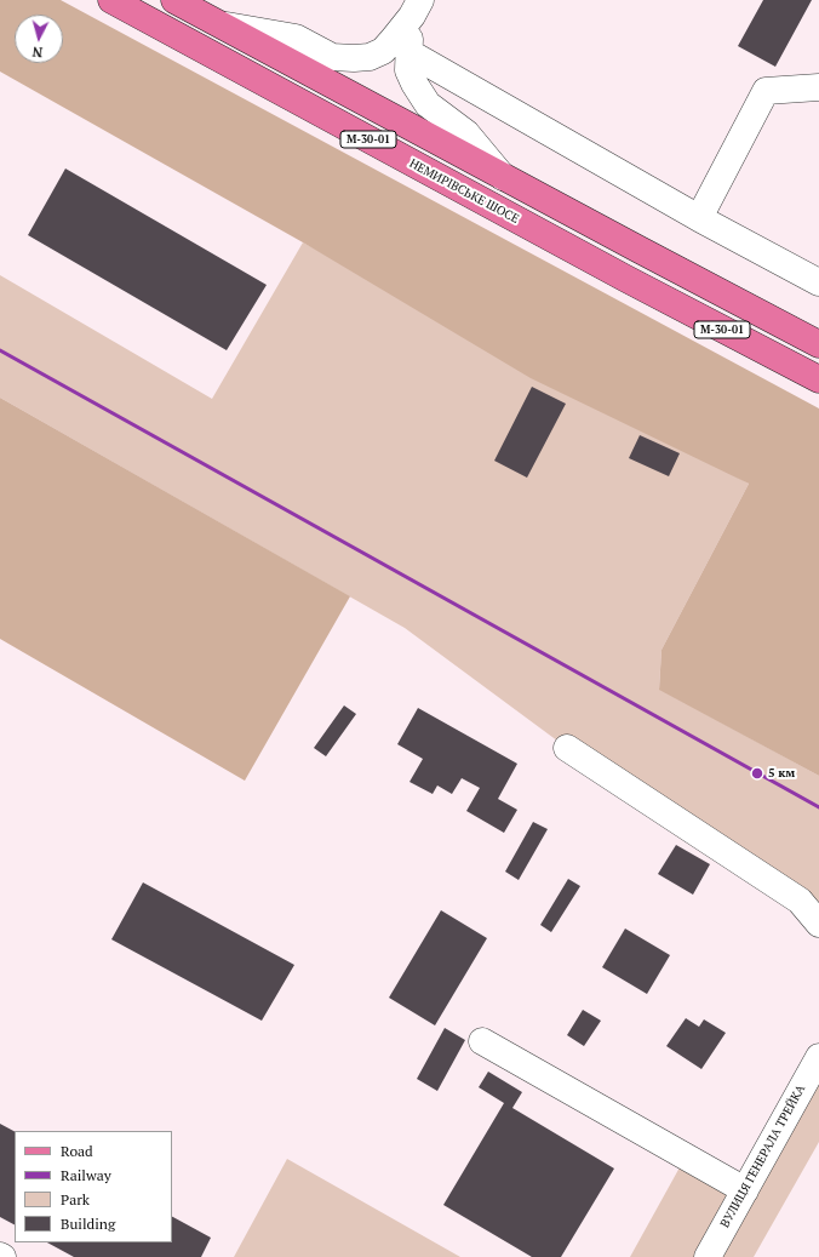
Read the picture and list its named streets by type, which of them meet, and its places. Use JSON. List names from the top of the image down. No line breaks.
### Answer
{"streets":{"main road":["М-30-01","НЕМИРІВСЬКЕ ШОСЕ"],"street":["ВУЛИЦЯ ГЕНЕРАЛА ТРЕЙКА"]},"places":["5 км"],"legend":["Road","Railway","Park","Building"],"north":"bottom"}
